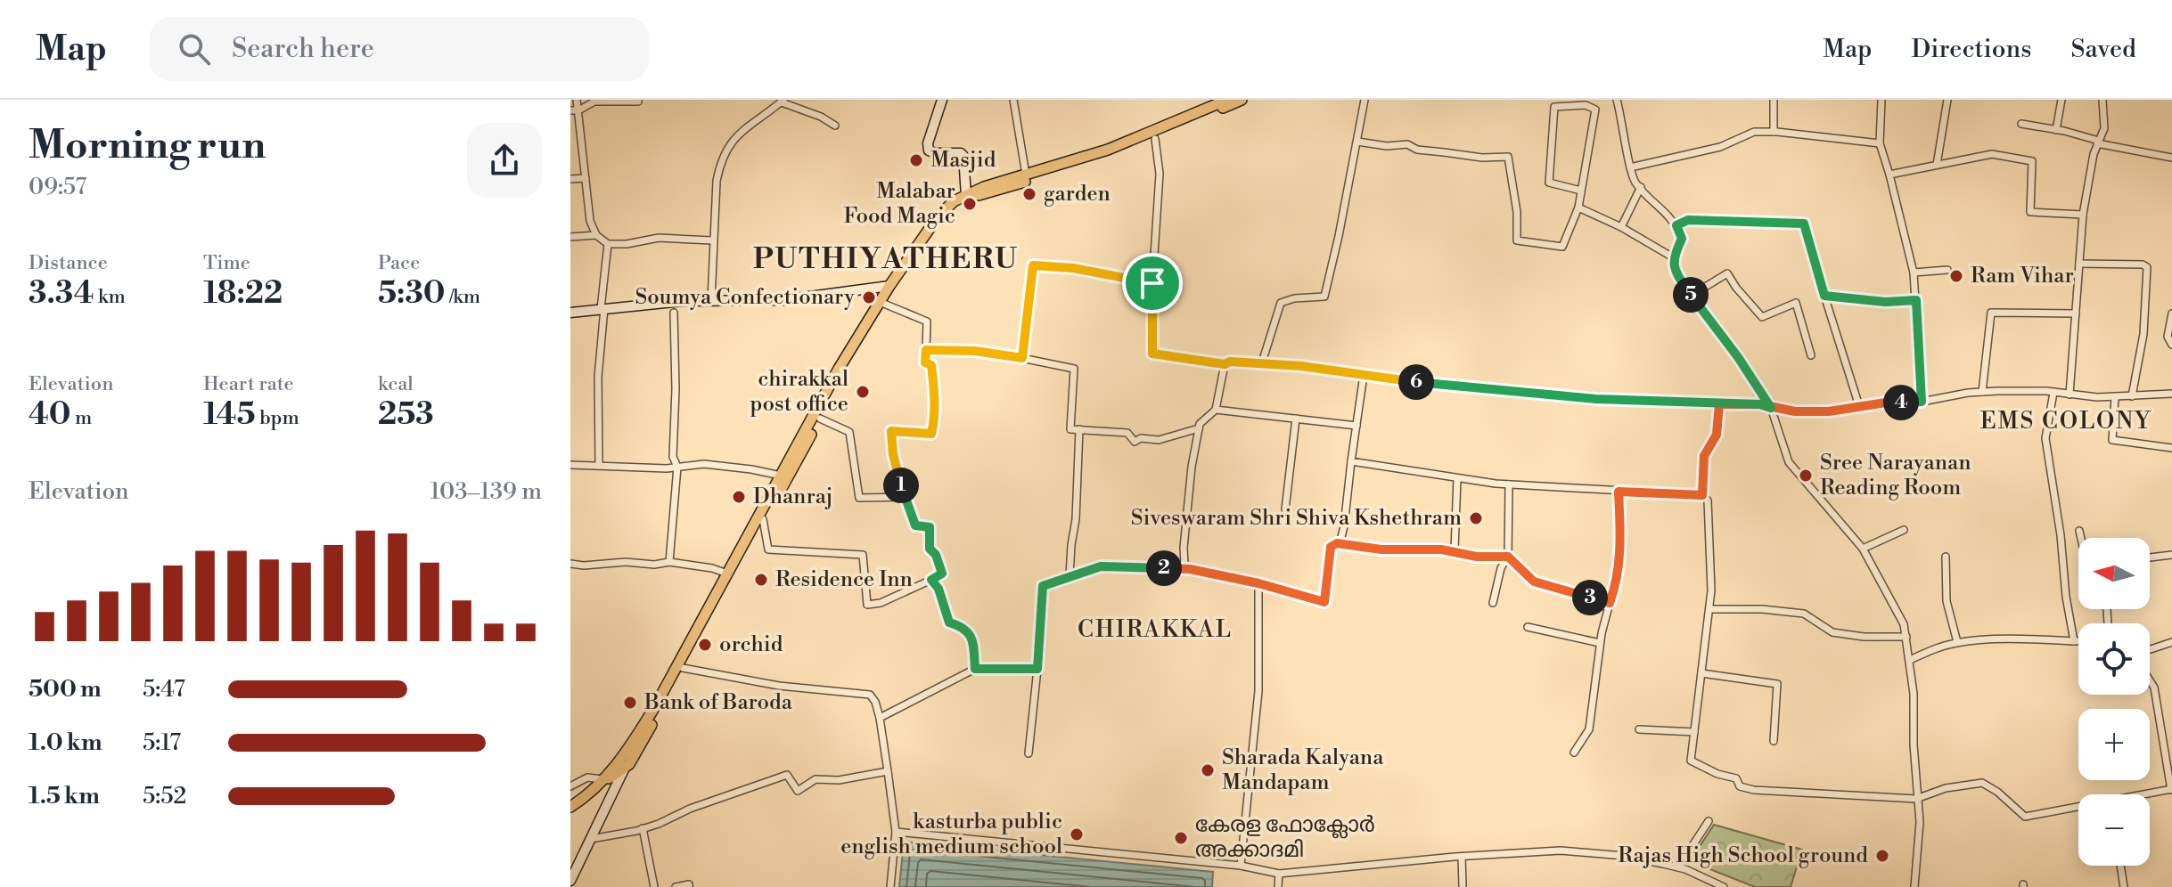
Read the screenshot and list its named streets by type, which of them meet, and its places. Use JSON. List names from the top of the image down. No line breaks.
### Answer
{"districts":["PUTHIYATHERU","EMS COLONY","CHIRAKKAL"],"places":["Masjid","garden","Malabar Food Magic","Ram Vihar","Soumya Confectionary","chirakkal post office","Sree Narayanan Reading Room","Dhanraj","Siveswaram Shri Shiva Kshethram","Residence Inn","orchid","Bank of Baroda","Sharada Kalyana Mandapam","kasturba public english medium school","കേരള ഫോക്ലോർ അക്കാദമി","Rajas High School ground"],"north":"left","page":{"header":"Map","search":"Search here","nav":["Map","Directions","Saved"],"heading":["Morning run","09:57"],"stats":[["Distance","3.34 km"],["Time","18:22"],["Pace","5:30 /km"],["Elevation","40 m"],["Heart rate","145 bpm"],["kcal","253"]],"pins":["5","6","4","1","2","3"],"chart":["Elevation","103–139 m"],"map_buttons":["+","−"],"list":[{"name":"500 m","note":"5:47"},{"name":"1.0 km","note":"5:17"},{"name":"1.5 km","note":"5:52"}]}}
